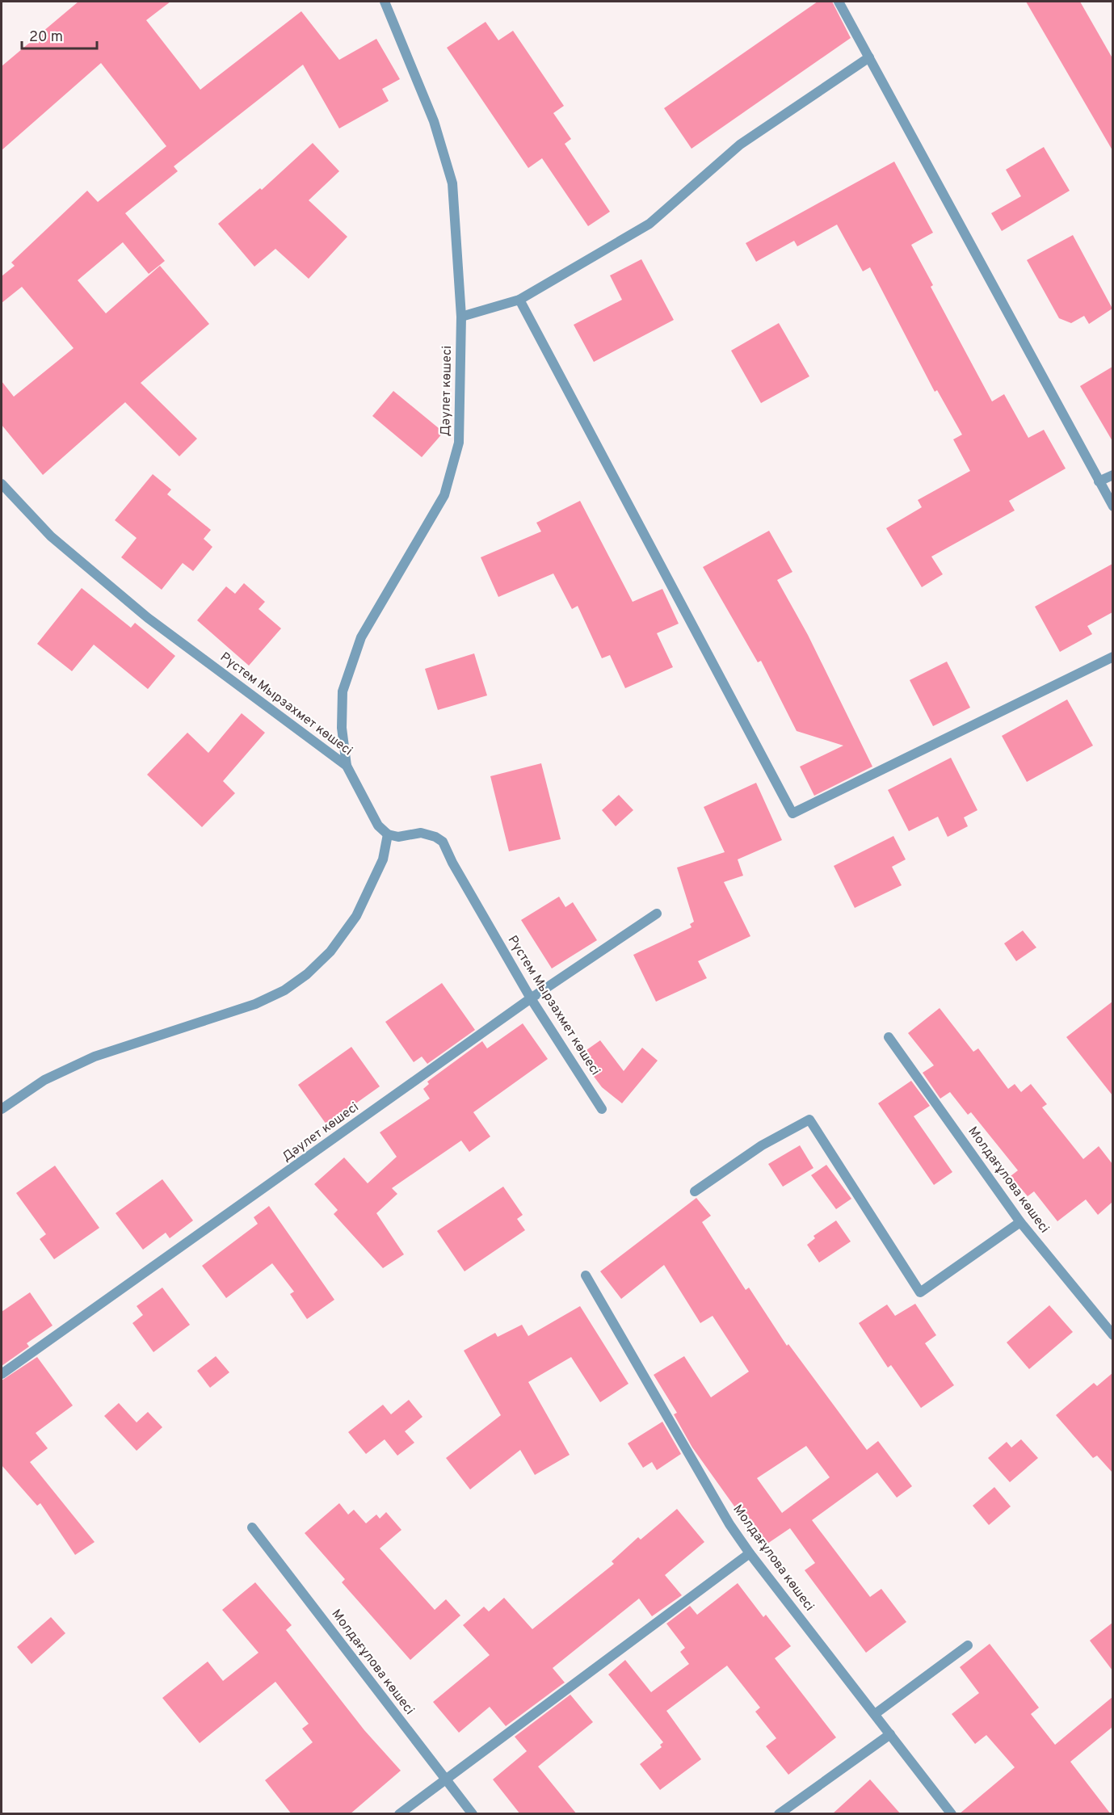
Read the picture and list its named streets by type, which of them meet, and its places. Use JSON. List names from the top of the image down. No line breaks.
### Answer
{"streets":{"street":["Дәулет көшесі","Рүстем Мырзахмет көшесі","Молдағұлова көшесі"]},"crossings":[["Дәулет көшесі","Рүстем Мырзахмет көшесі"]],"scale_bar":"20 m"}
